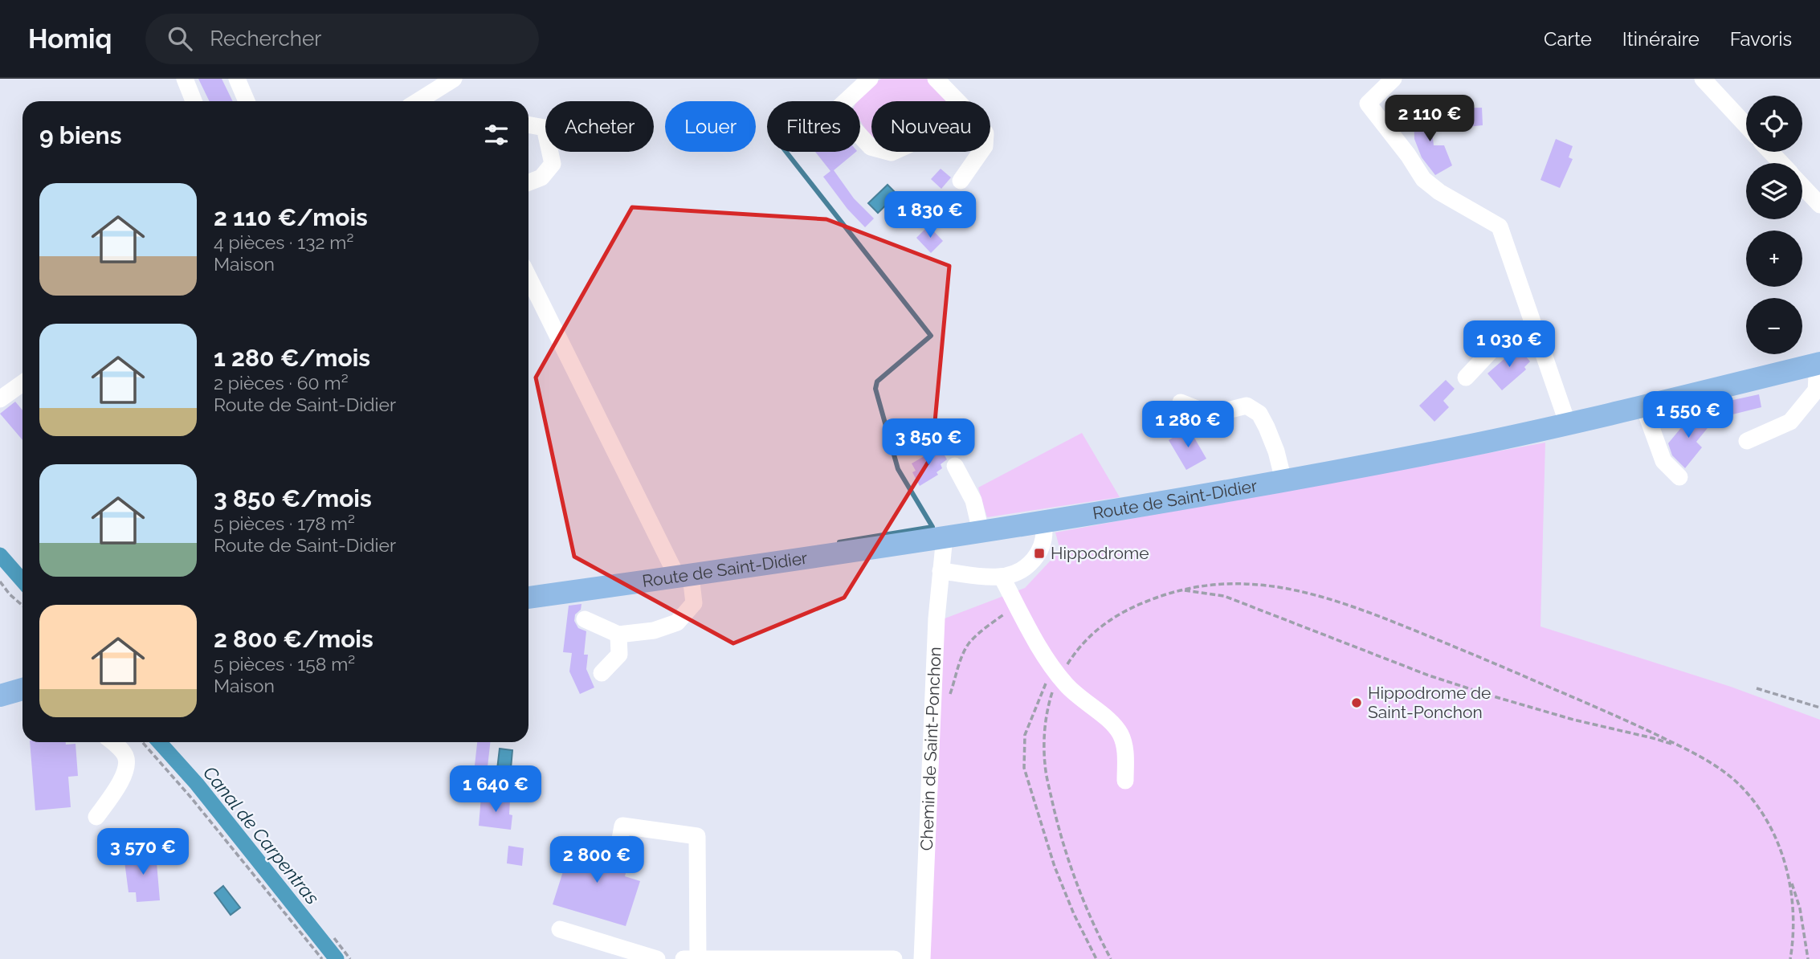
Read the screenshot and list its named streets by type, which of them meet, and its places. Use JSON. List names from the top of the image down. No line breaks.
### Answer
{"streets":{"main road":["Route de Saint-Didier"],"street":["Chemin de Saint-Ponchon"]},"crossings":[["Route de Saint-Didier","Chemin de Saint-Ponchon"]],"water":["Canal de Carpentras"],"places":{"transit":["Hippodrome"],"other":["Hippodrome de Saint-Ponchon"]},"page":{"header":"Homiq","search":"Rechercher","nav":["Carte","Itinéraire","Favoris"],"price":["2 110 €","1 830 €","1 030 €","1 550 €","1 280 €","3 850 €","1 640 €","3 570 €","2 800 €"],"map_buttons":["+","−"],"chip":["Acheter","Louer","Filtres","Nouveau"],"heading":"9 biens","list":[{"name":"2 110 €/mois","note":"4 pièces · 132 m² · Maison"},{"name":"1 280 €/mois","note":"2 pièces · 60 m² · Route de Saint-Didier"},{"name":"3 850 €/mois","note":"5 pièces · 178 m² · Route de Saint-Didier"},{"name":"2 800 €/mois","note":"5 pièces · 158 m² · Maison"}]}}
